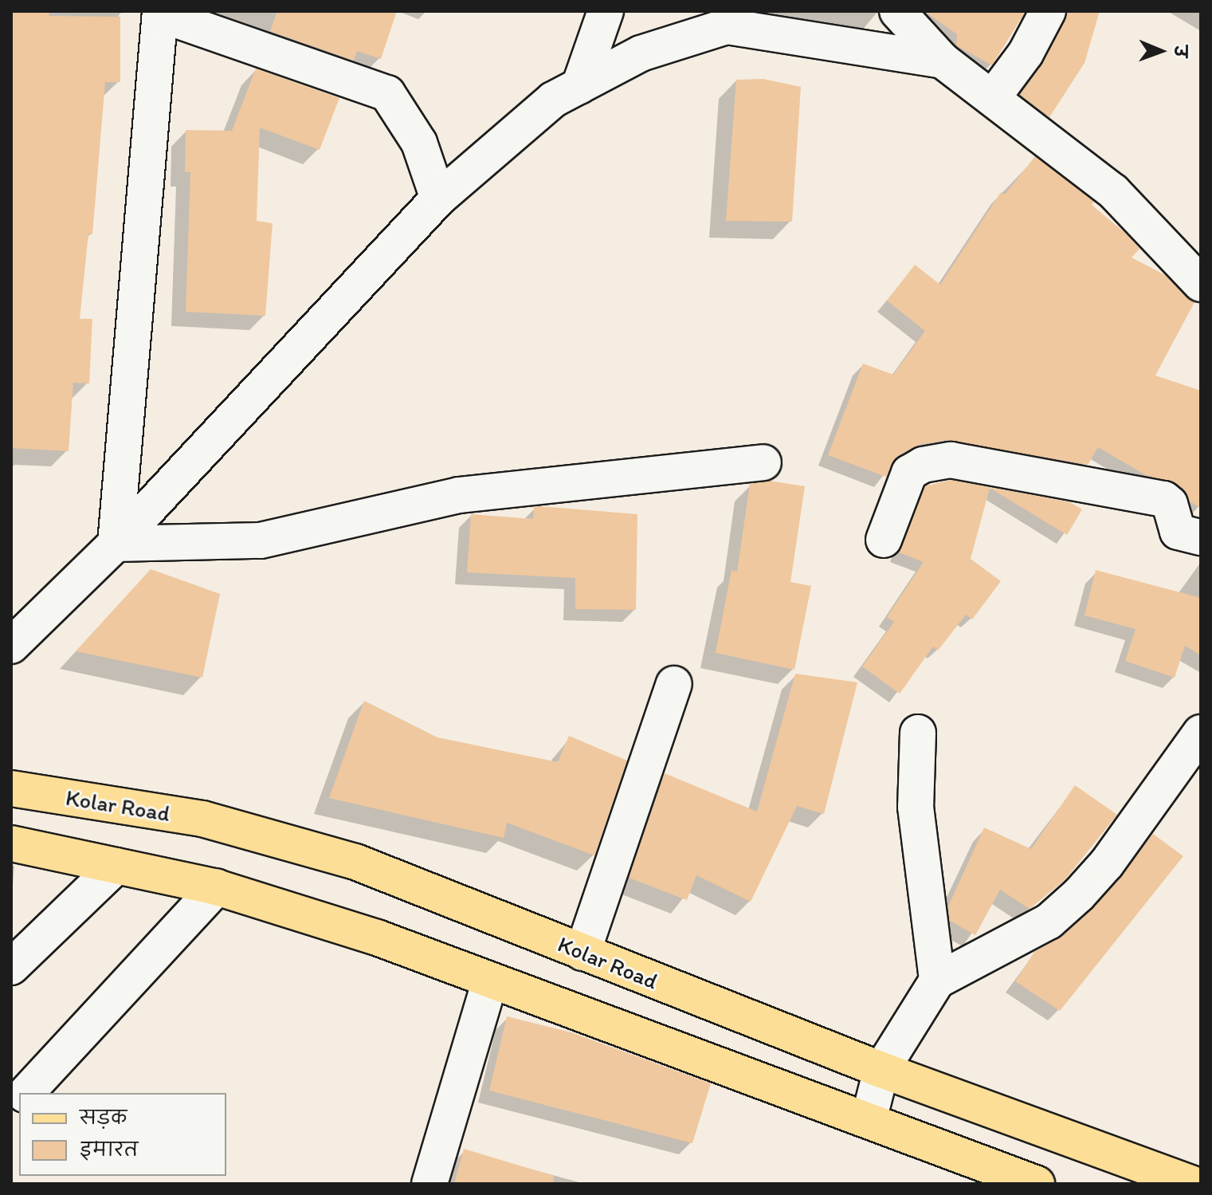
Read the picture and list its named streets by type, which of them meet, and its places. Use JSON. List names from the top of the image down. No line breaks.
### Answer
{"streets":{"main road":["Kolar Road"]},"legend":["सड़क","इमारत"],"north":"right"}
